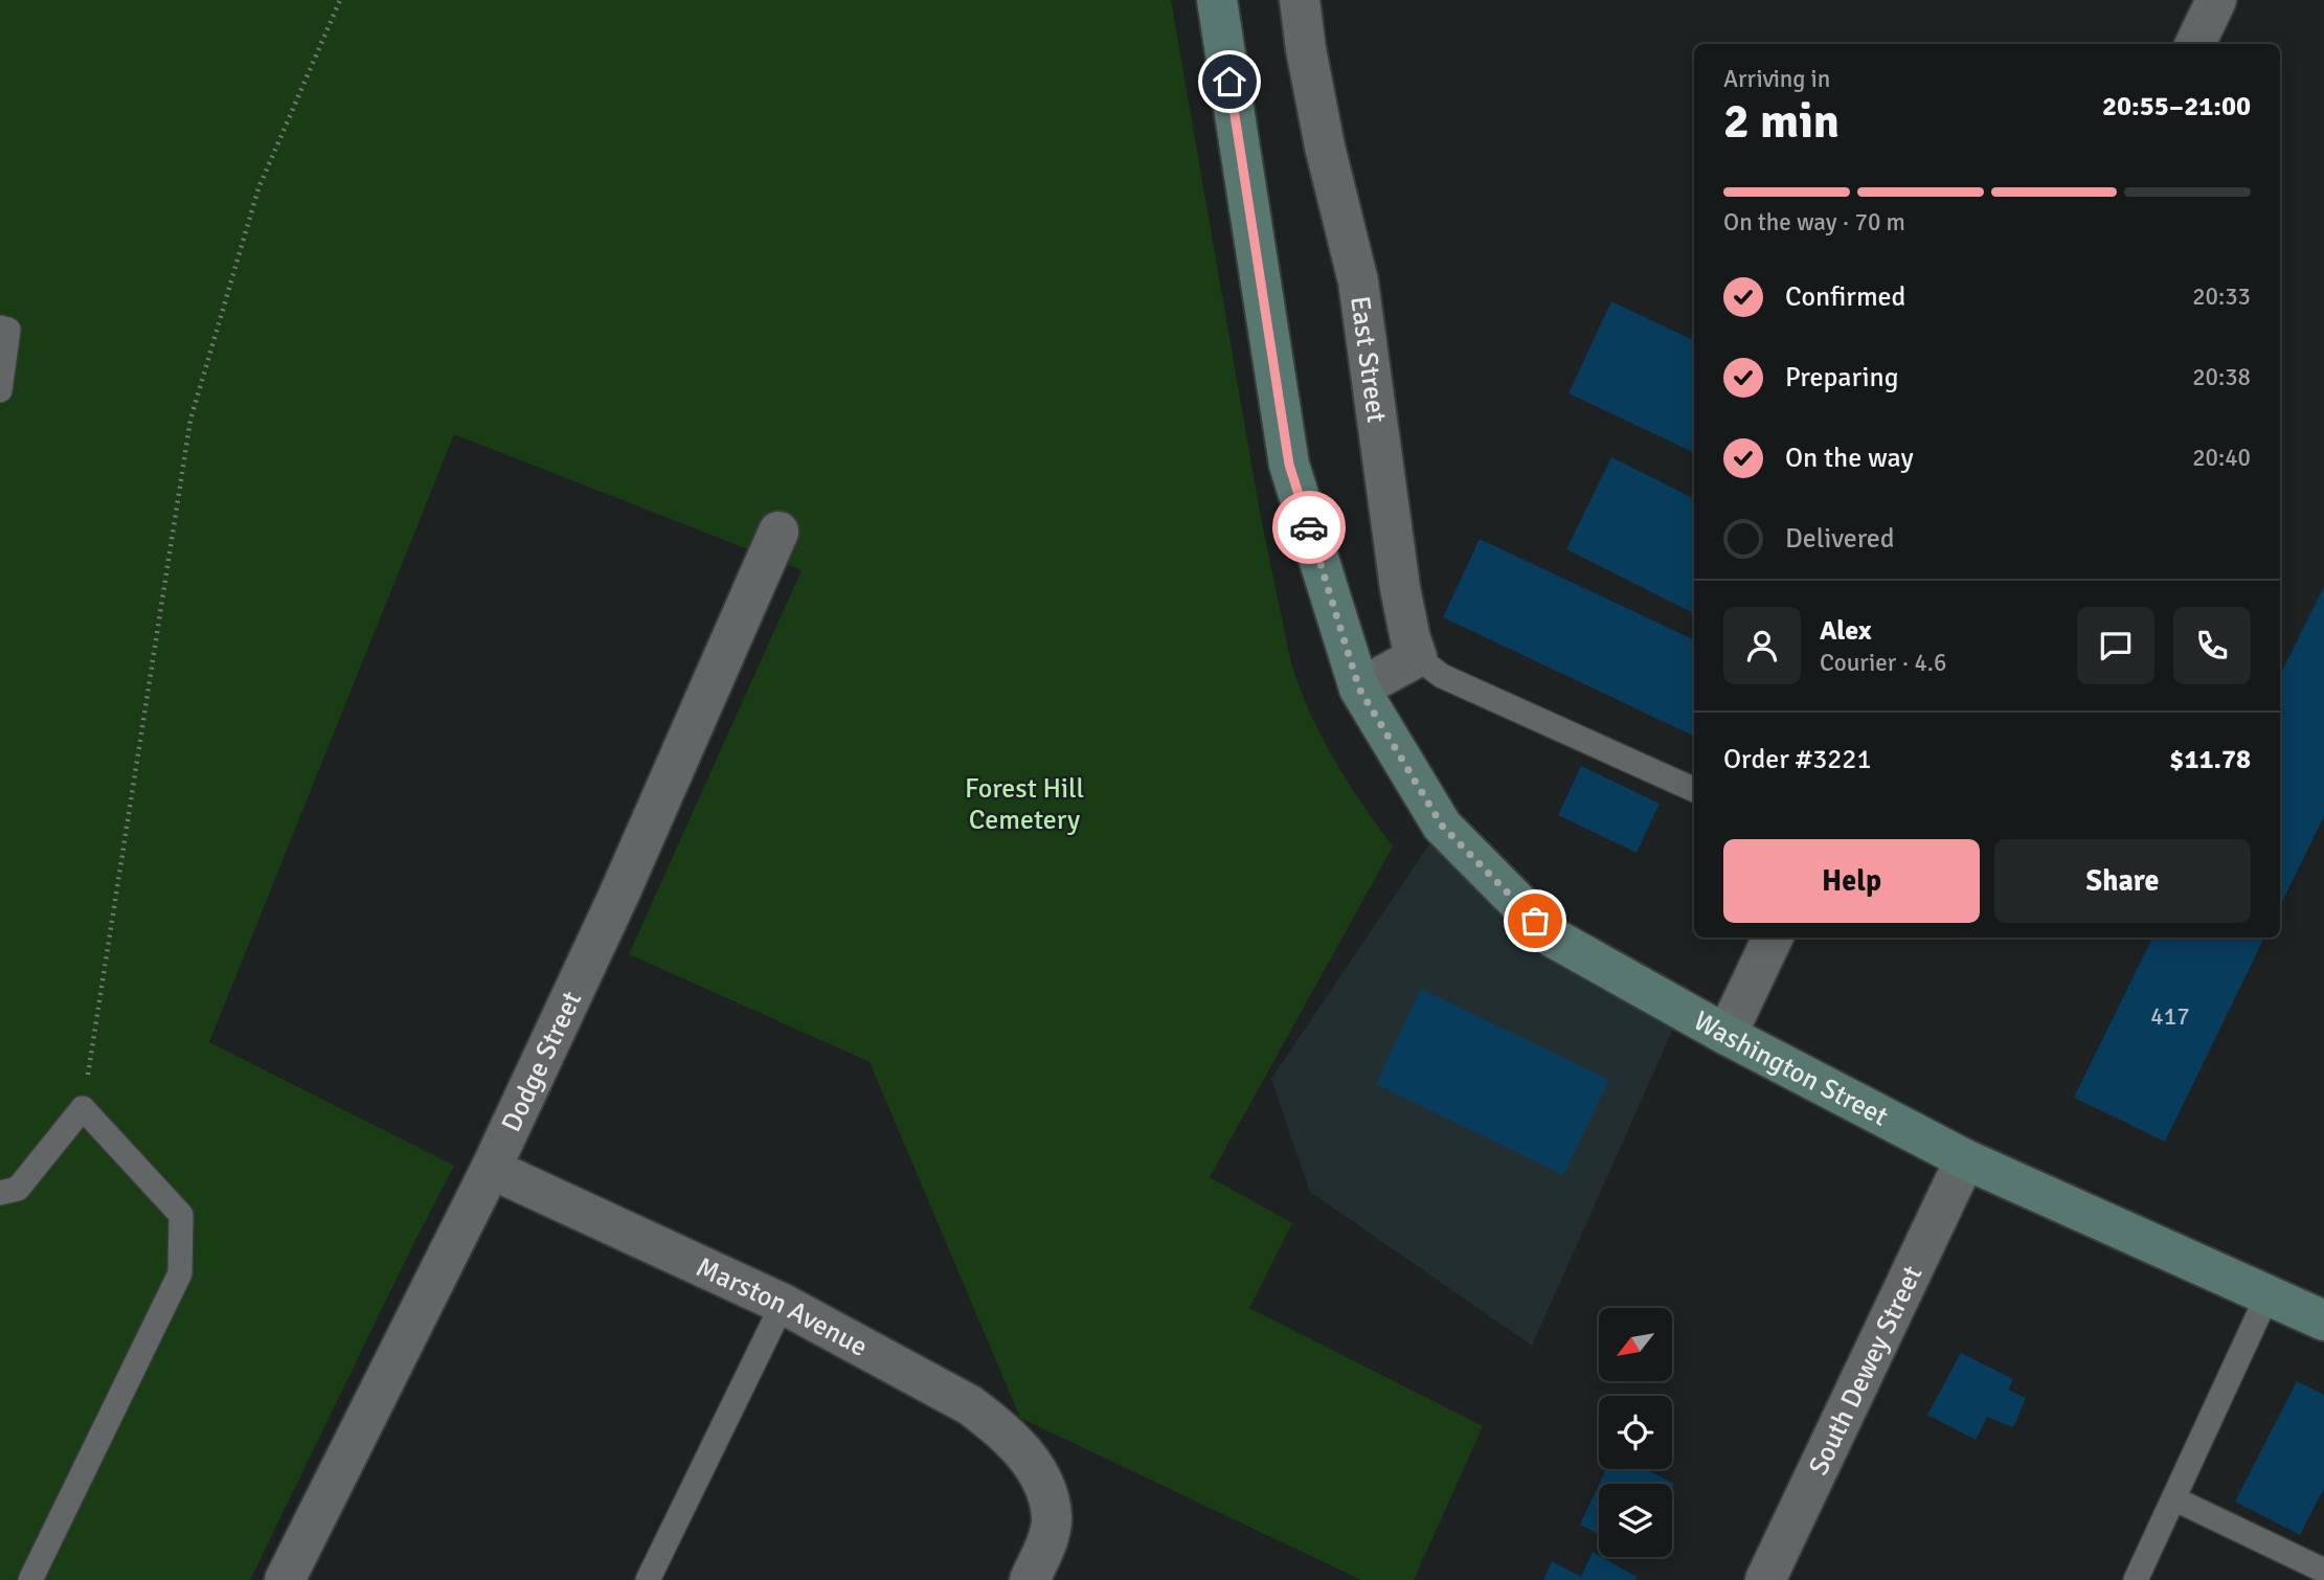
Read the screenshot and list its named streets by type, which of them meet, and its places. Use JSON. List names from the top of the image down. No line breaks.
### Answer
{"streets":{"main road":["Washington Street"],"street":["East Street","Dodge Street","Marston Avenue","South Dewey Street"]},"crossings":[["Dodge Street","Marston Avenue"],["Washington Street","South Dewey Street"]],"parks":["Forest Hill Cemetery"],"house_numbers":["417"],"north":"bottom left","page":{"heading":["2 min","Arriving in","20:55–21:00"],"panel":["Alex","Courier · 4.6","Order #3221","$11.78"],"bar":"On the way · 70 m","list":[["Confirmed","20:33"],["Preparing","20:38"],["On the way","20:40"],"Delivered"],"buttons":["Help","Share"]}}
